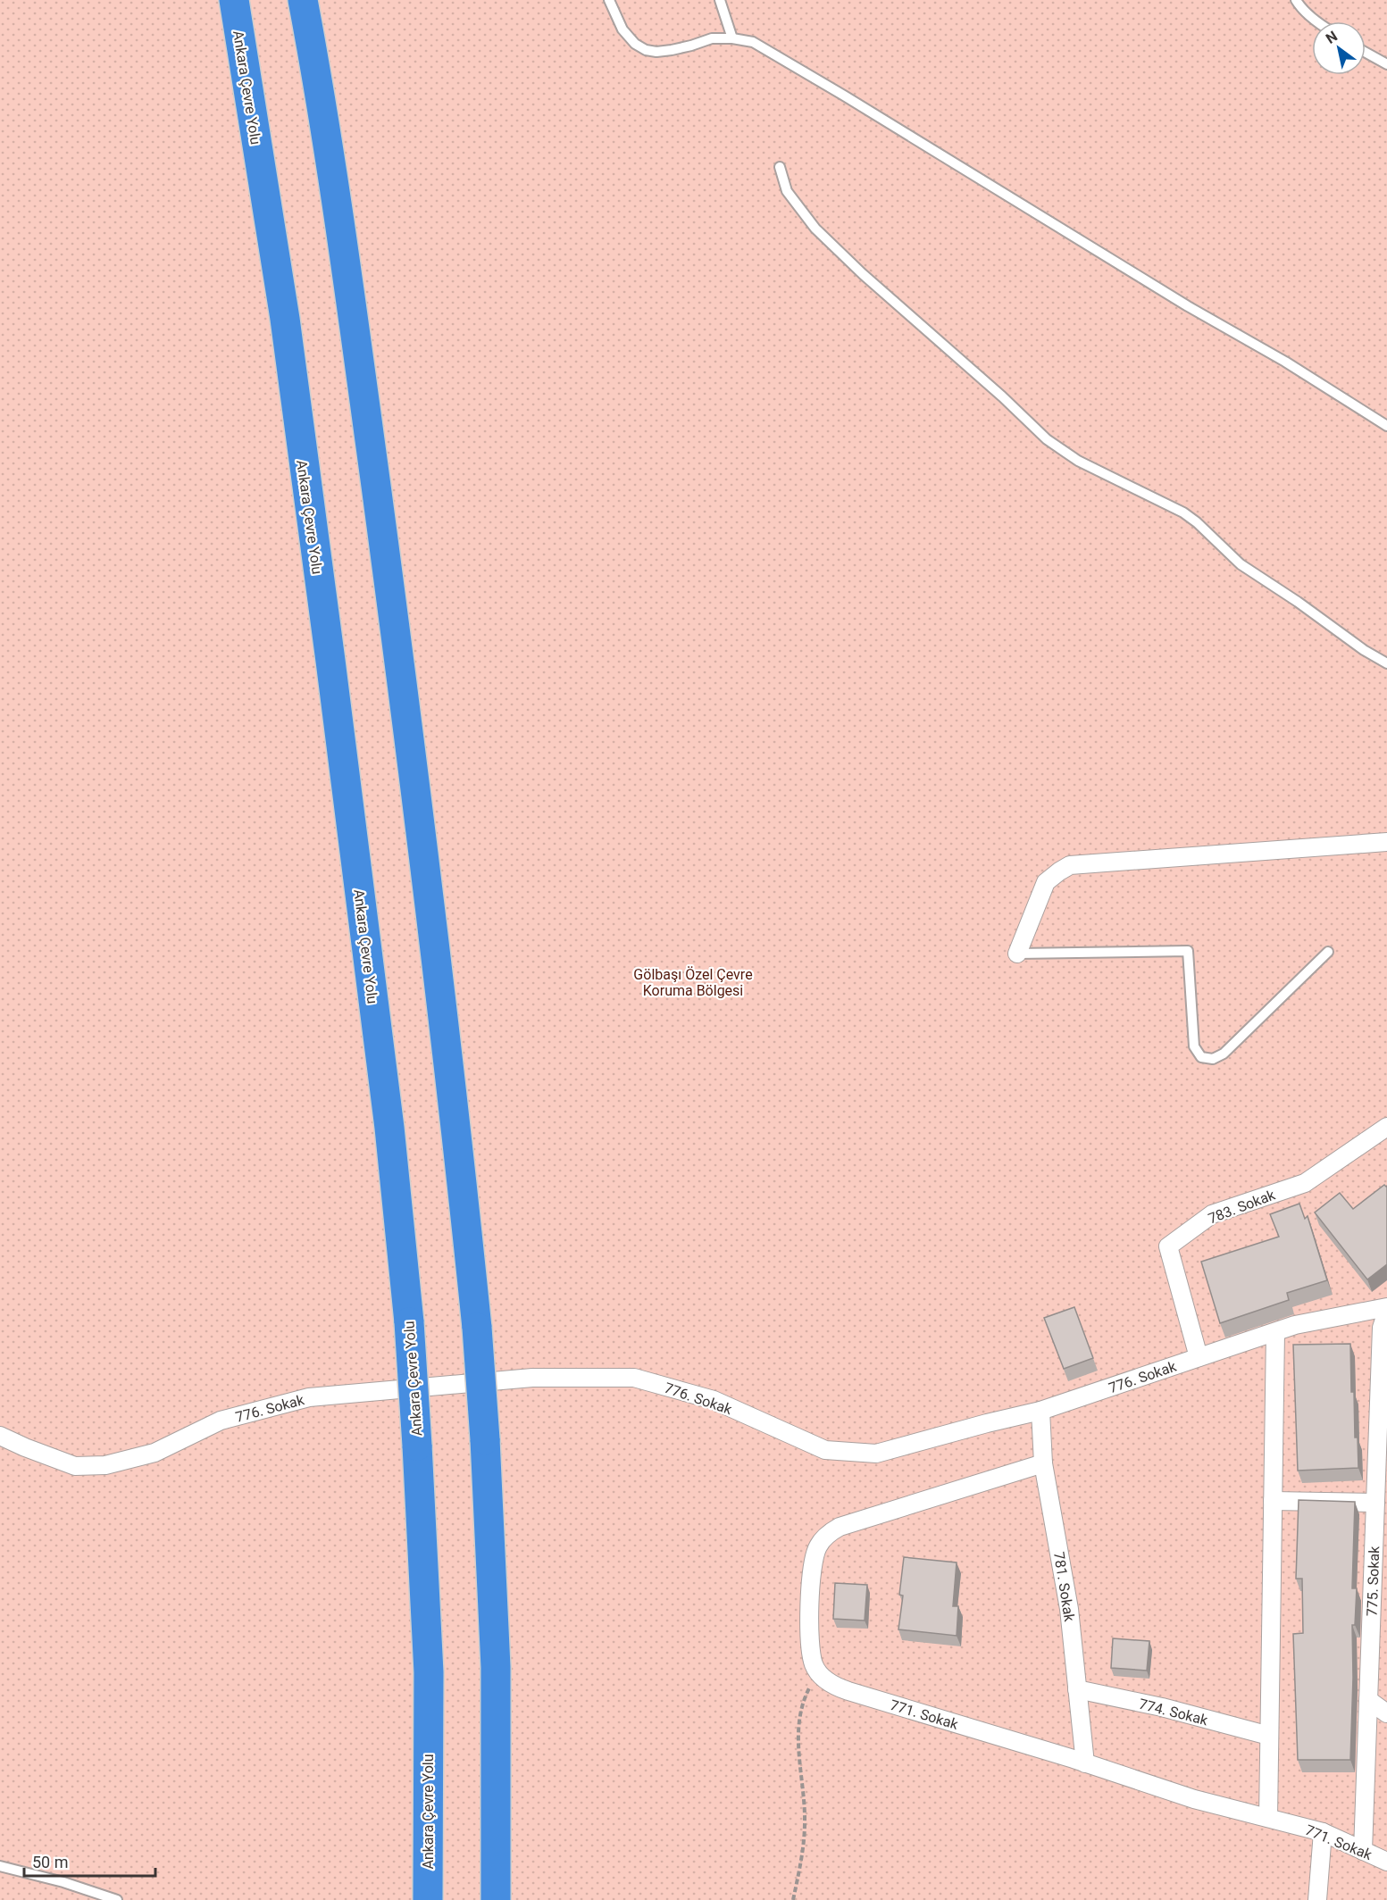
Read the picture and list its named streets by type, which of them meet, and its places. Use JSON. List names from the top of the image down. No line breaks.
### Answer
{"streets":{"highway":["Ankara Çevre Yolu"],"street":["783. Sokak","776. Sokak","775. Sokak","781. Sokak","774. Sokak","771. Sokak"]},"crossings":[["783. Sokak","776. Sokak"],["776. Sokak","781. Sokak"],["775. Sokak","771. Sokak"],["781. Sokak","774. Sokak"],["781. Sokak","771. Sokak"]],"parks":["Gölbaşı Özel Çevre Koruma Bölgesi"],"scale_bar":"50 m","north":"top left"}
